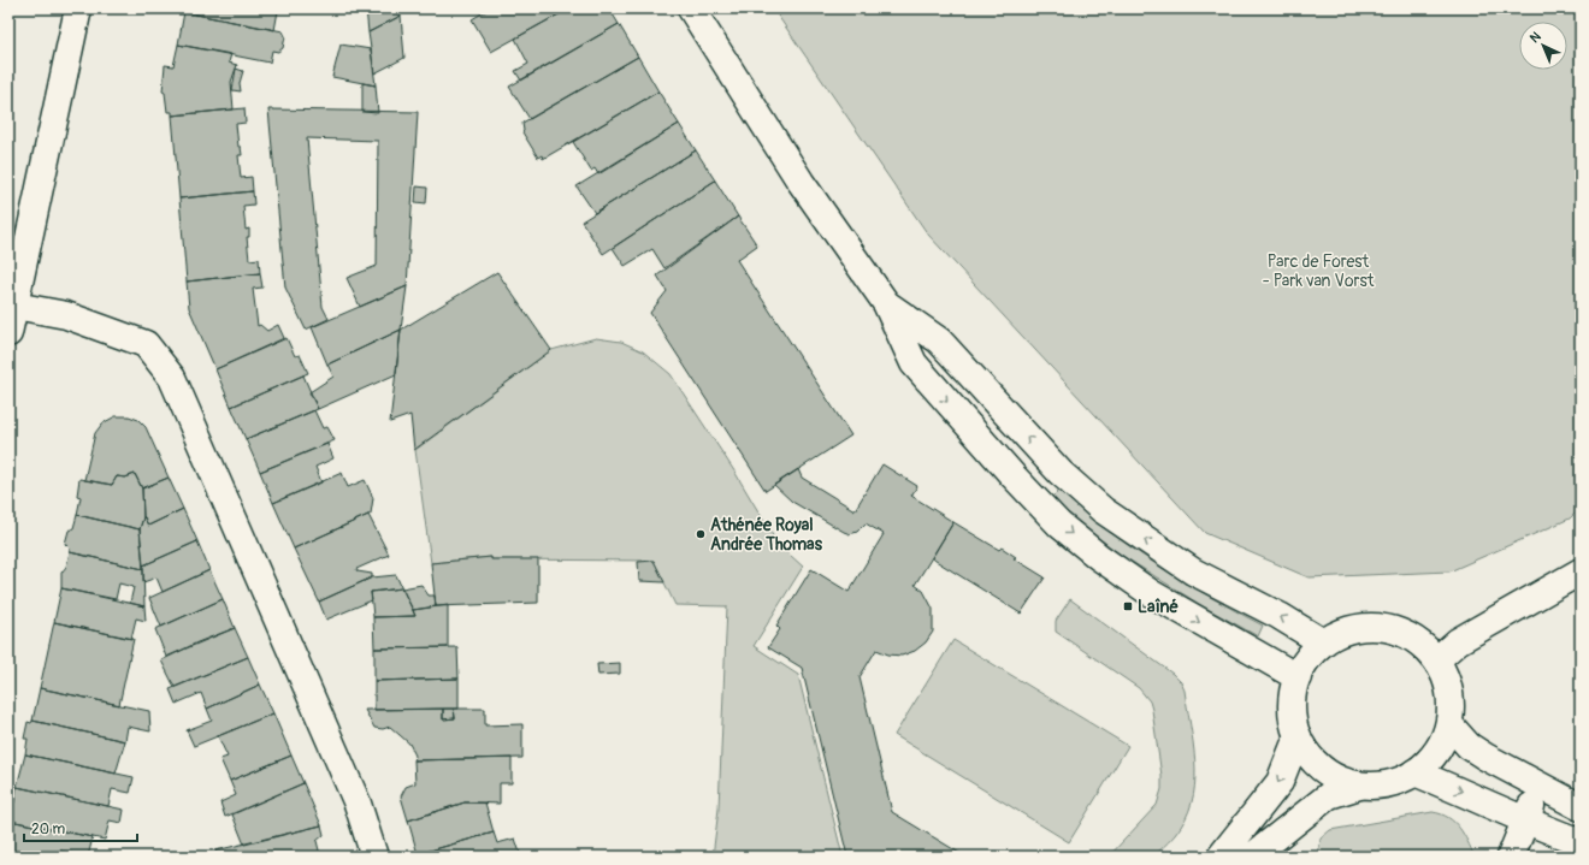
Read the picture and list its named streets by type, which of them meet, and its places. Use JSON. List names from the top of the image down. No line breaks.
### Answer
{"parks":["Parc de Forest - Park van Vorst"],"places":{"other":["Athénée Royal Andrée Thomas"],"transit":["Laîné"]},"scale_bar":"20 m","north":"top left"}
